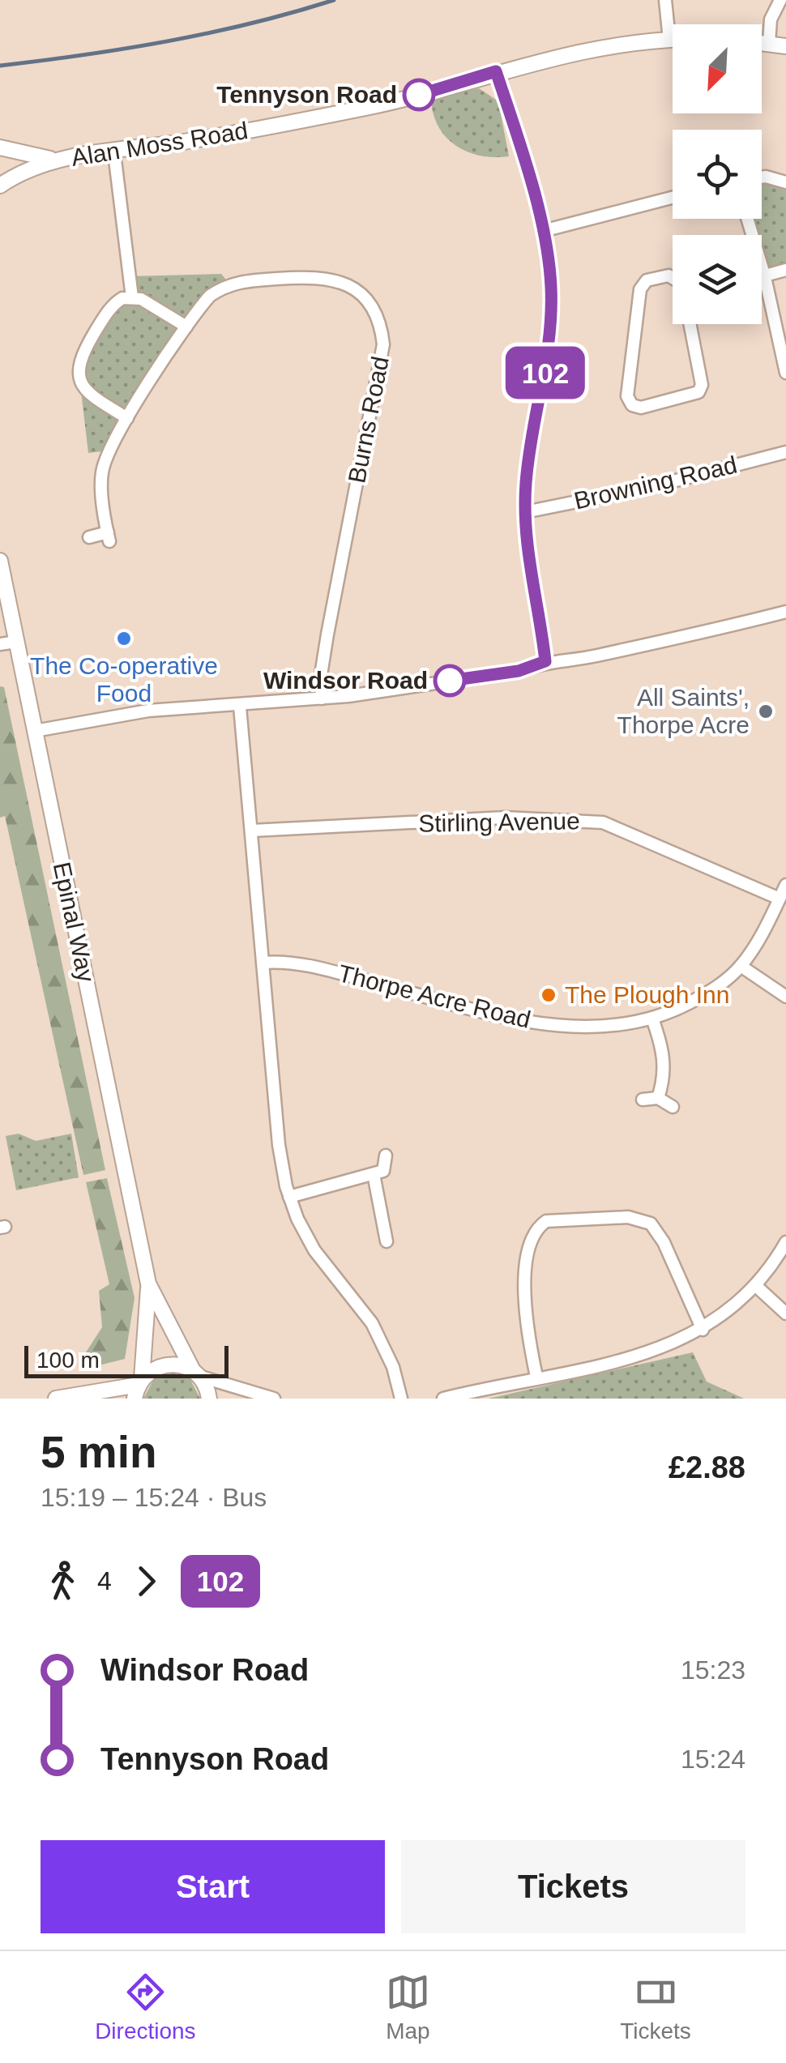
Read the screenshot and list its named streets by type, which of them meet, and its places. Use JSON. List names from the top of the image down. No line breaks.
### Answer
{"streets":{"street":["Alan Moss Road","Burns Road","Browning Road","Stirling Avenue","Epinal Way","Thorpe Acre Road"]},"crossings":[["Stirling Avenue","Thorpe Acre Road"]],"places":["Tennyson Road","The Co-operative Food","Windsor Road","All Saints', Thorpe Acre","The Plough Inn"],"lines":["bus line 102"],"scale_bar":"100 m","north":"bottom left","page":{"on_map":"102","scale":"100 m","heading":["5 min","15:19 – 15:24 · Bus","£2.88"],"legs":["4","102"],"list":[{"name":"Windsor Road","value":"15:23"},{"name":"Tennyson Road","value":"15:24"}],"buttons":["Start","Tickets"],"tabs":["Directions","Map","Tickets"]}}
